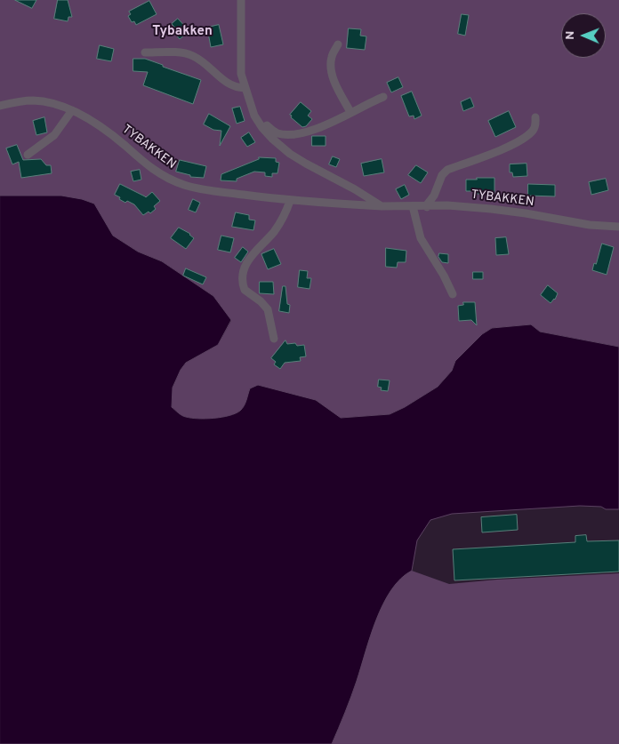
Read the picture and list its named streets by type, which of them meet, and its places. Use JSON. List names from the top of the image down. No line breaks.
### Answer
{"streets":{"street":["TYBAKKEN"]},"districts":["Tybakken"],"north":"left"}
